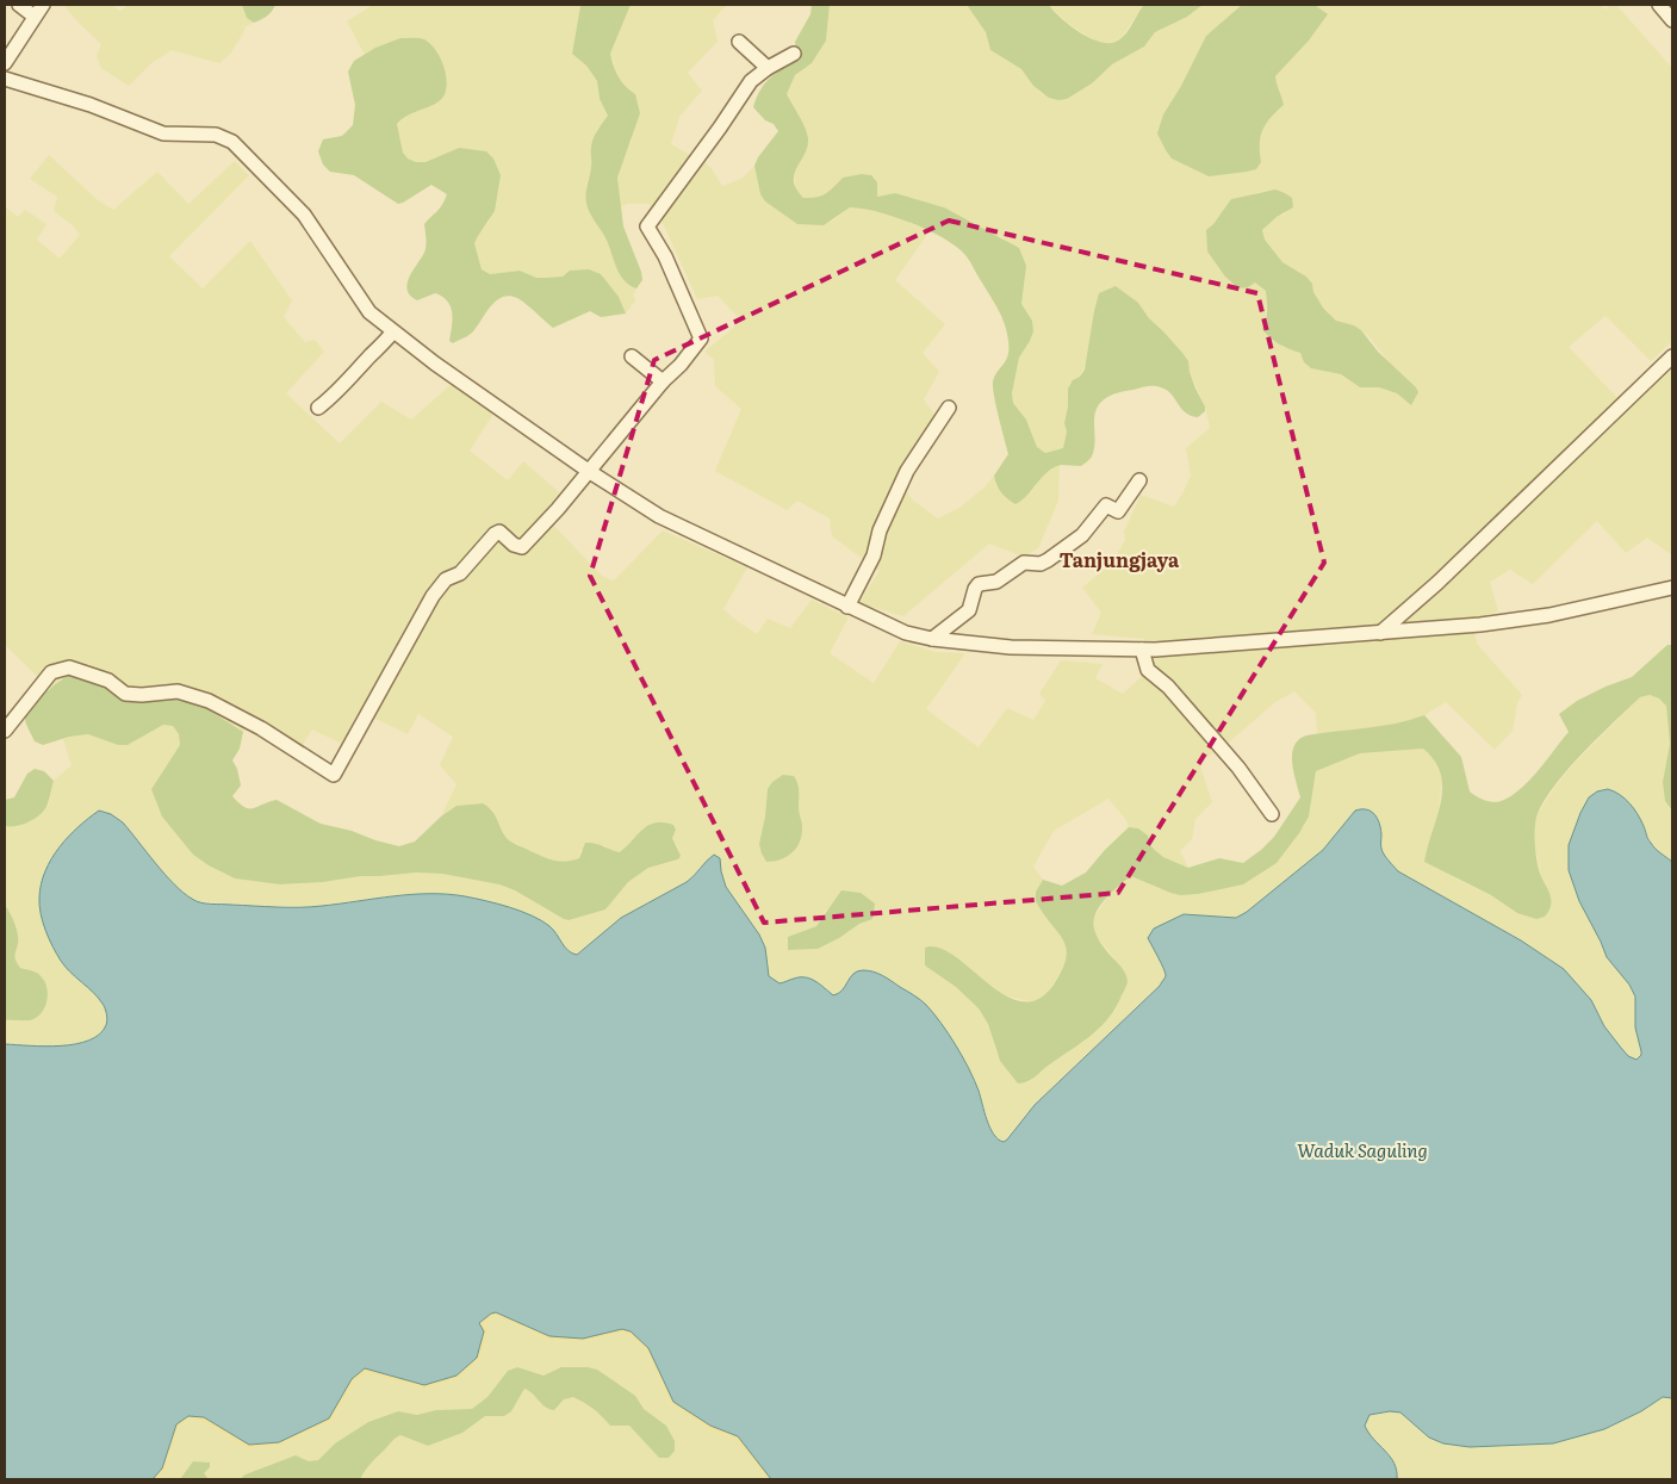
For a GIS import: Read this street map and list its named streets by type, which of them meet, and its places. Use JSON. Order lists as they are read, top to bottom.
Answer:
{
  "districts": ["Tanjungjaya"],
  "water": ["Waduk Saguling"]
}
